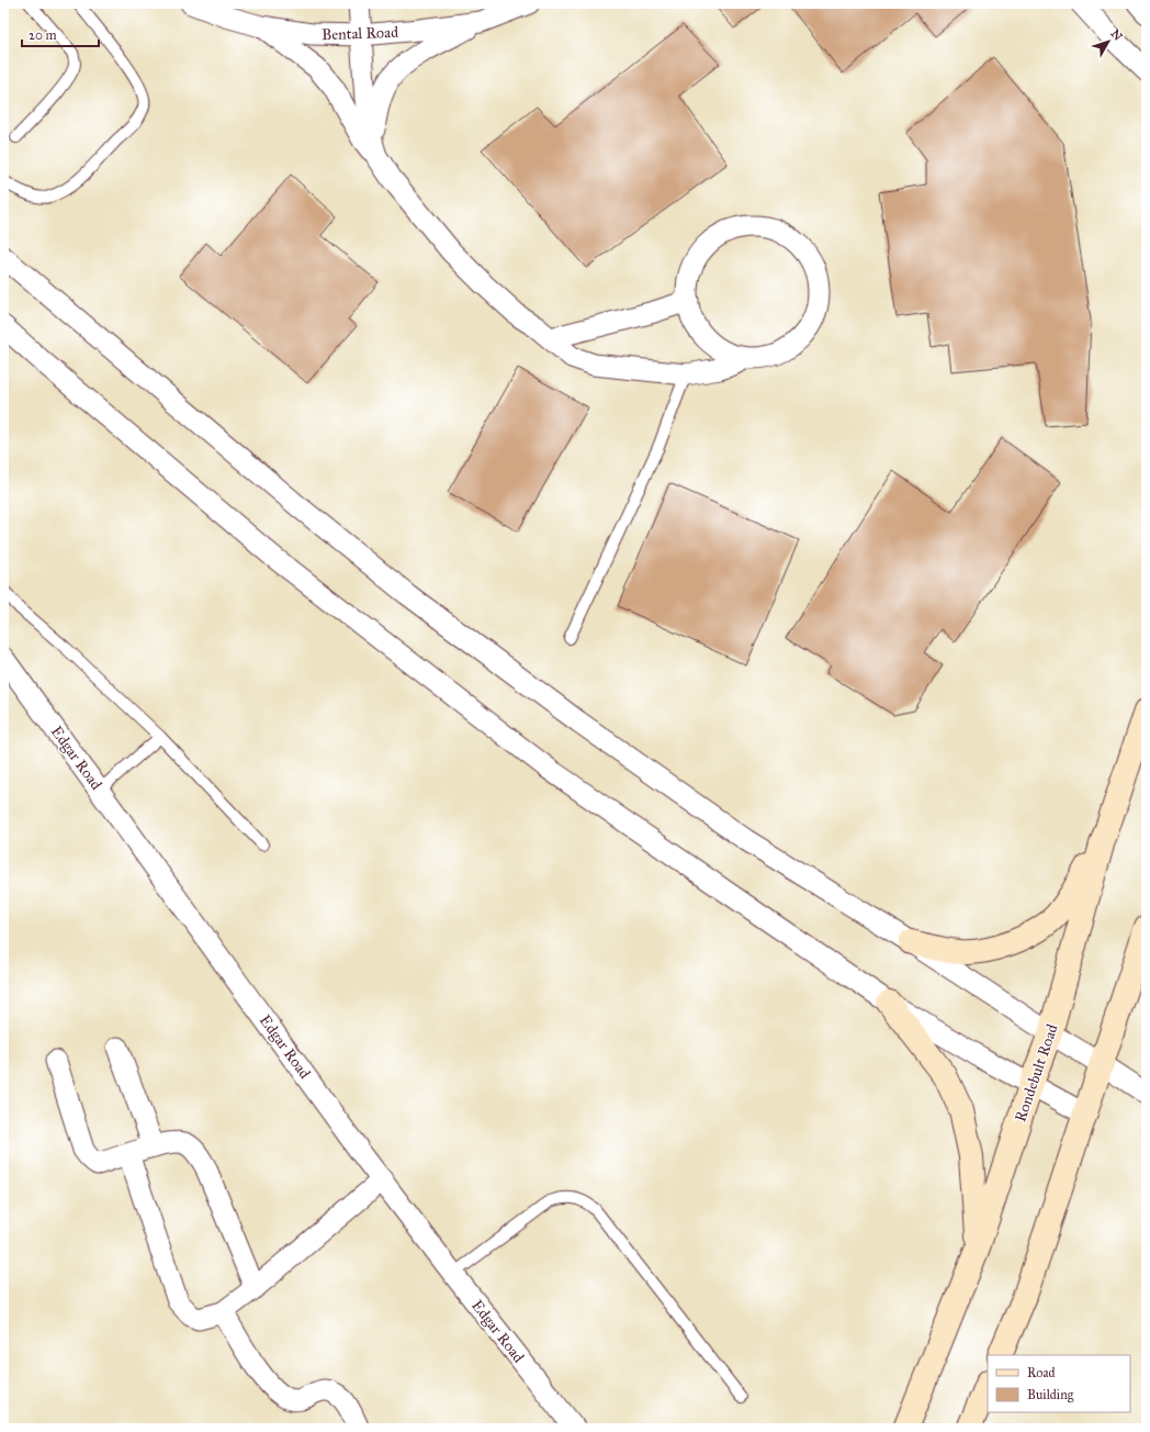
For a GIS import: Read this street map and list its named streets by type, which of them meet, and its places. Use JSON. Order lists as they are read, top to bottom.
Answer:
{
  "streets": {
    "main road": ["Rondebult Road"],
    "street": ["Bental Road", "Edgar Road"]
  },
  "legend": ["Road", "Building"],
  "scale_bar": "20 m",
  "north": "top right"
}
